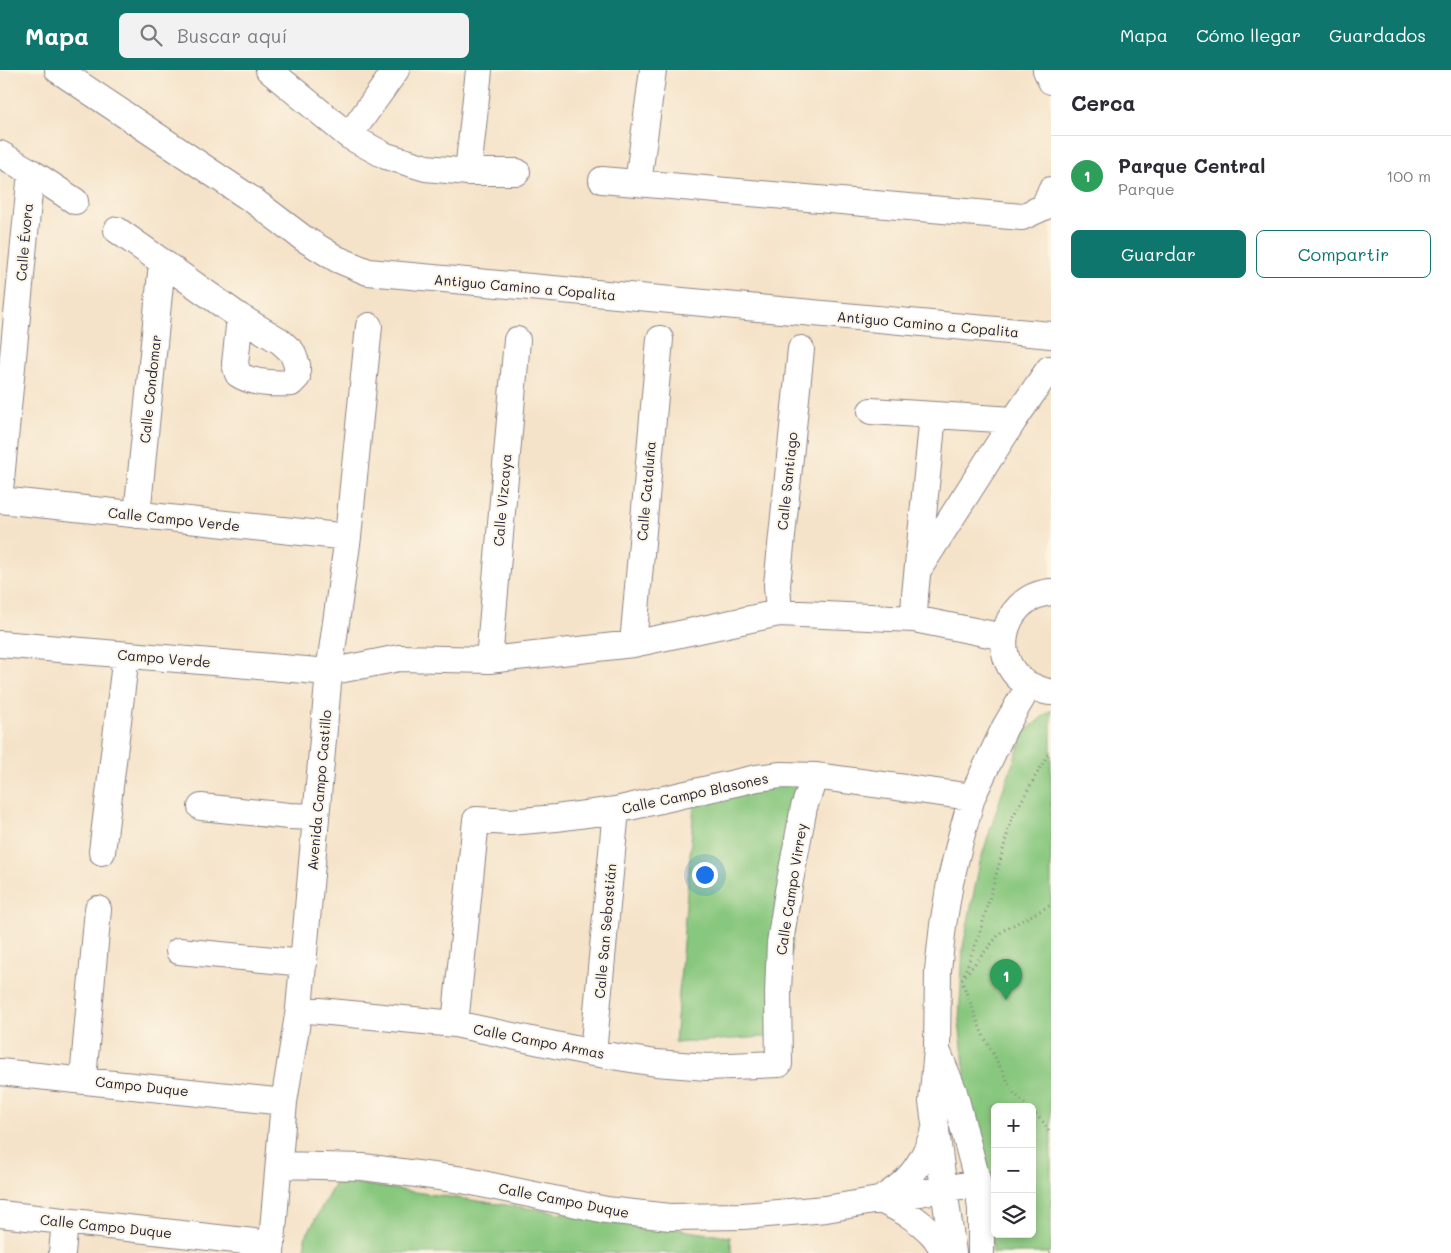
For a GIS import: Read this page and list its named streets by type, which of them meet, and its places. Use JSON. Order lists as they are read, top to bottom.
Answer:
{
  "streets": {
    "street": [
      "Calle Évora",
      "Antiguo Camino a Copalita",
      "Calle Condomar",
      "Calle Santiago",
      "Calle Cataluña",
      "Calle Vizcaya",
      "Calle Campo Verde",
      "Campo Verde",
      "Avenida Campo Castillo",
      "Calle Campo Blasones",
      "Calle Campo Virrey",
      "Calle San Sebastián",
      "Calle Campo Armas",
      "Campo Duque",
      "Calle Campo Duque"
    ]
  },
  "crossings": [
    ["Calle Condomar", "Calle Campo Verde"],
    ["Calle Santiago", "Campo Verde"],
    ["Calle Cataluña", "Campo Verde"],
    ["Calle Vizcaya", "Campo Verde"],
    ["Calle Campo Verde", "Avenida Campo Castillo"],
    ["Campo Verde", "Avenida Campo Castillo"],
    ["Avenida Campo Castillo", "Calle Campo Armas"],
    ["Avenida Campo Castillo", "Campo Duque"],
    ["Avenida Campo Castillo", "Calle Campo Duque"],
    ["Calle Campo Blasones", "Calle Campo Virrey"],
    ["Calle Campo Blasones", "Calle San Sebastián"],
    ["Calle Campo Blasones", "Calle Campo Armas"],
    ["Calle Campo Virrey", "Calle Campo Armas"],
    ["Calle San Sebastián", "Calle Campo Armas"]
  ],
  "page": {
    "header": "Mapa",
    "search": "Buscar aquí",
    "nav": ["Mapa", "Cómo llegar", "Guardados"],
    "heading": "Cerca",
    "list": [
      {
        "mark": "1",
        "name": "Parque Central",
        "note": "Parque",
        "value": "100 m"
      }
    ],
    "buttons": ["Guardar", "Compartir"],
    "pins": "1",
    "map_buttons": ["+", "−"]
  }
}
